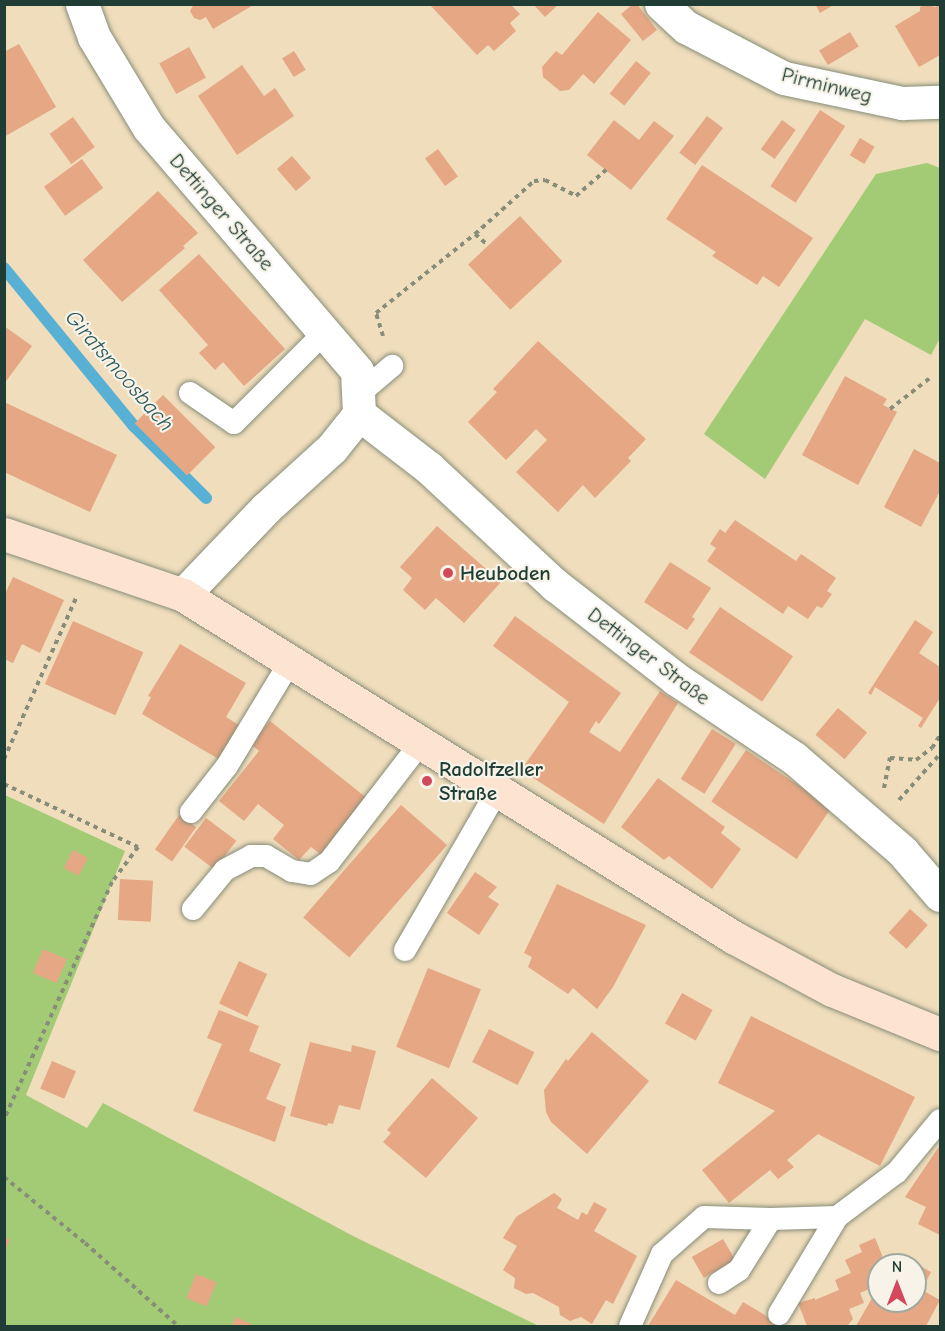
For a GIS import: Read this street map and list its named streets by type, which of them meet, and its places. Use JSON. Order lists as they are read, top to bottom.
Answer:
{
  "streets": {
    "street": ["Pirminweg", "Dettinger Straße"]
  },
  "water": ["Giratsmoosbach"],
  "places": ["Heuboden", "Radolfzeller Straße"],
  "north": "top"
}
